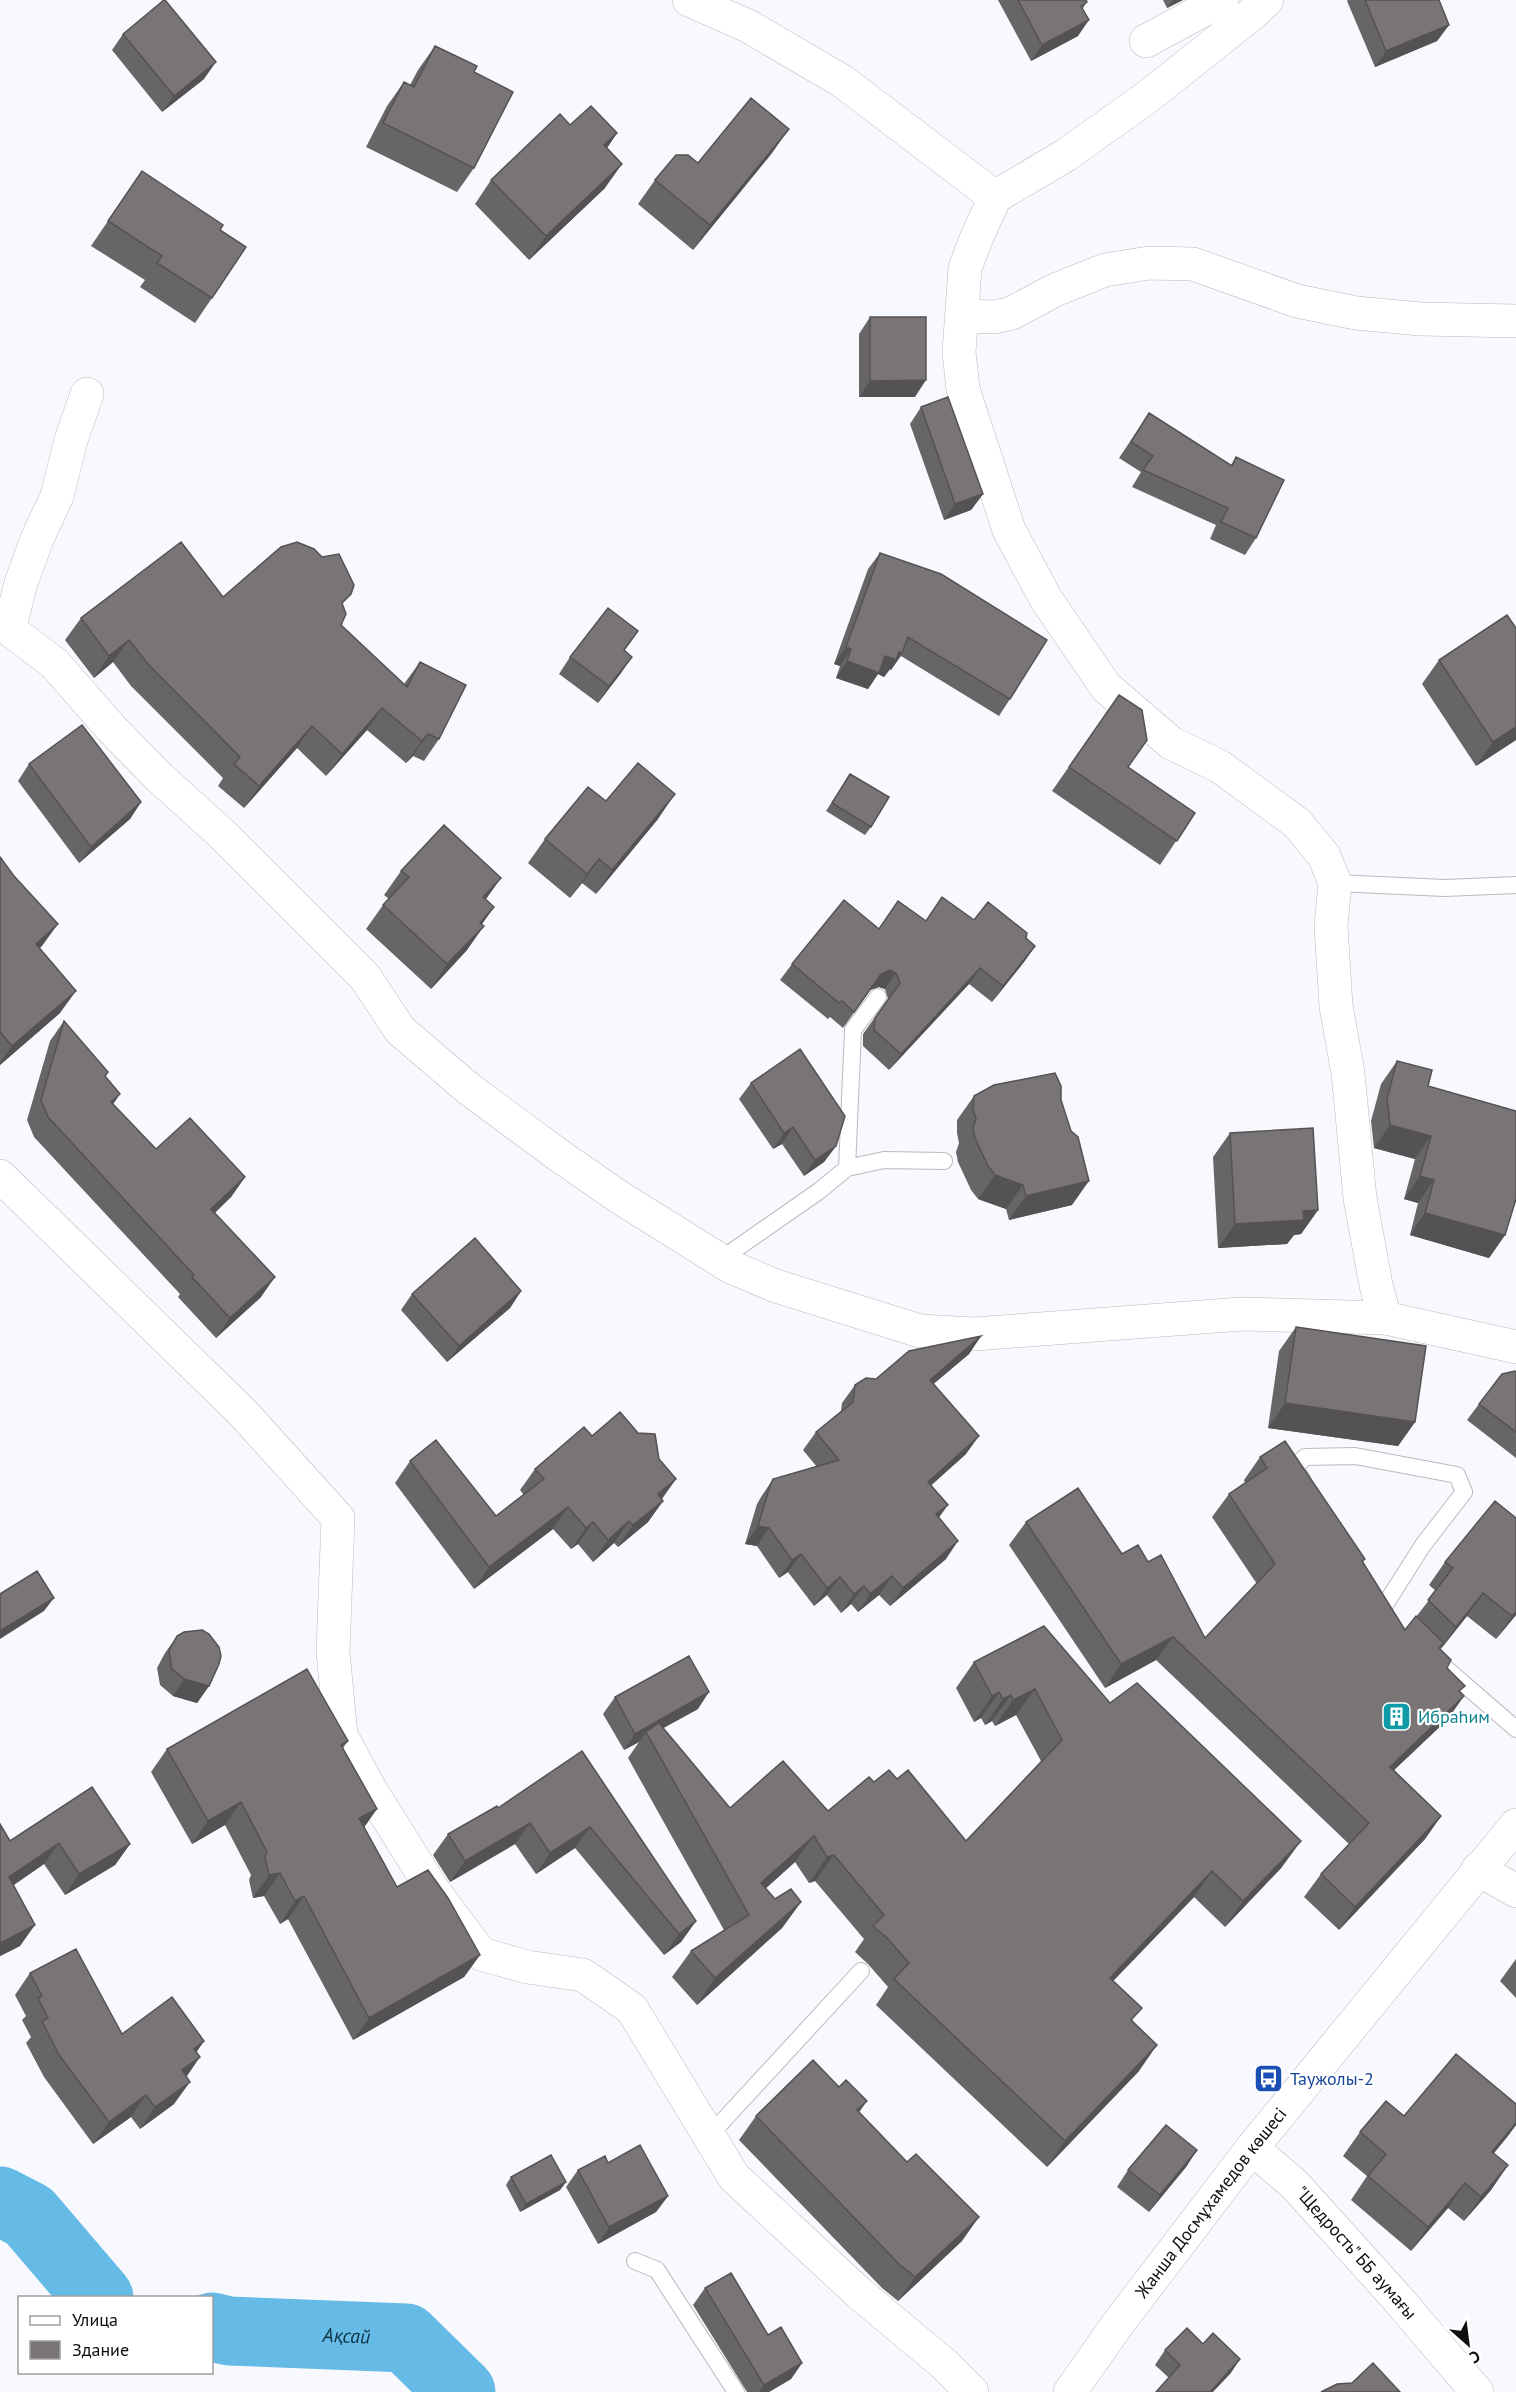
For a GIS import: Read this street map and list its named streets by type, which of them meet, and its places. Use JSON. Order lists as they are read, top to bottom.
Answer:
{
  "streets": {
    "street": ["Жанша Досмұхамедов көшесі", "\"Щедрость\" ББ аумағы"]
  },
  "crossings": [
    ["Жанша Досмұхамедов көшесі", "\"Щедрость\" ББ аумағы"]
  ],
  "water": ["Ақсай"],
  "places": {
    "building": ["Ибраһим"],
    "bus stop": ["Таужолы-2"]
  },
  "legend": ["Улица", "Здание"],
  "north": "bottom right"
}
